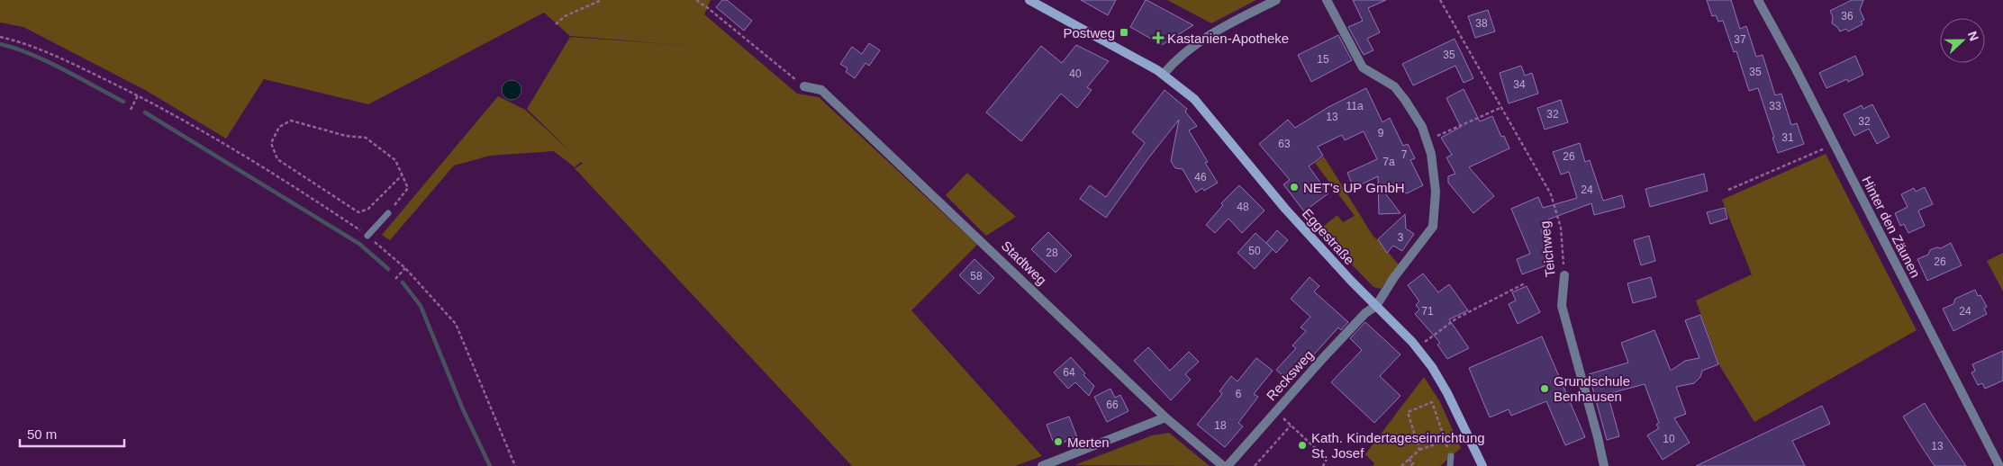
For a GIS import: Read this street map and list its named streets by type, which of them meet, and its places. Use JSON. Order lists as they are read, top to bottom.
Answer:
{
  "streets": {
    "main road": ["Eggestraße"],
    "street": [
      "Hinter den Zäunen",
      "Teichweg",
      "Stadtweg",
      "Recksweg"
    ]
  },
  "crossings": [
    ["Eggestraße", "Recksweg"]
  ],
  "places": {
    "transit": ["Postweg"],
    "health": ["Kastanien-Apotheke"],
    "other": [
      "NET's UP GmbH",
      "Grundschule Benhausen",
      "Merten",
      "Kath. Kindertageseinrichtung St. Josef"
    ]
  },
  "house_numbers": [
    "36",
    "38",
    "37",
    "35",
    "15",
    "35",
    "40",
    "34",
    "11a",
    "33",
    "32",
    "13",
    "32",
    "9",
    "31",
    "63",
    "7",
    "26",
    "7a",
    "46",
    "24",
    "48",
    "3",
    "50",
    "28",
    "26",
    "58",
    "71",
    "24",
    "64",
    "6",
    "66",
    "18",
    "10",
    "13"
  ],
  "scale_bar": "50 m",
  "north": "right"
}
